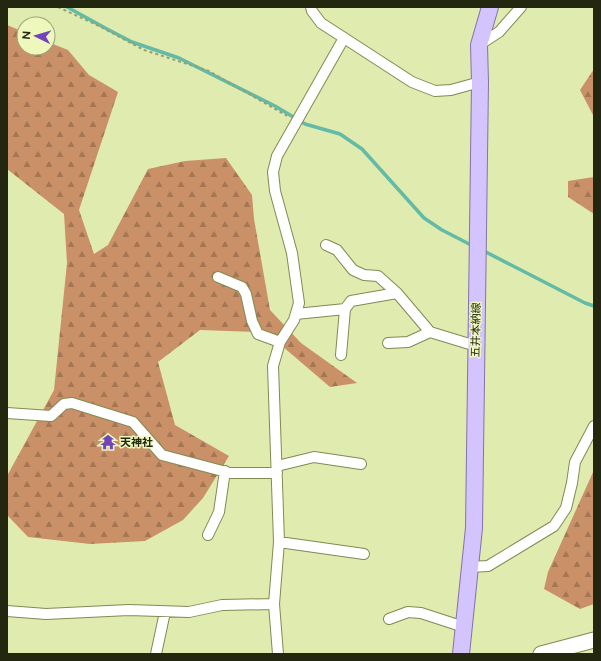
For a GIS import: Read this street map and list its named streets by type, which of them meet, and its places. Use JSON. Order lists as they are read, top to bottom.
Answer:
{
  "streets": {
    "main road": ["五井本納線"]
  },
  "places": {
    "temple": ["天神社"]
  },
  "north": "left"
}
